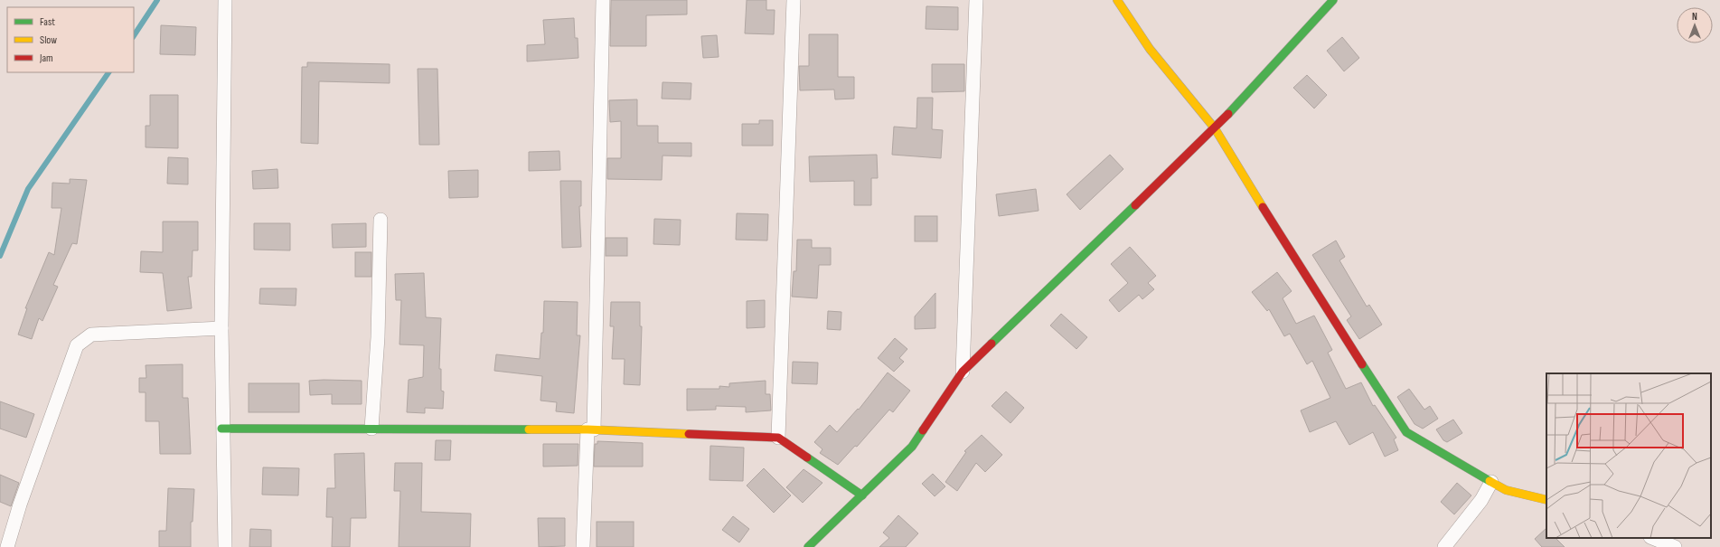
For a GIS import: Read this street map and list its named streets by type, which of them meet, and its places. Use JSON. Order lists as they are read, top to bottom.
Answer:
{
  "legend": ["Fast", "Slow", "Jam"],
  "north": "top"
}
